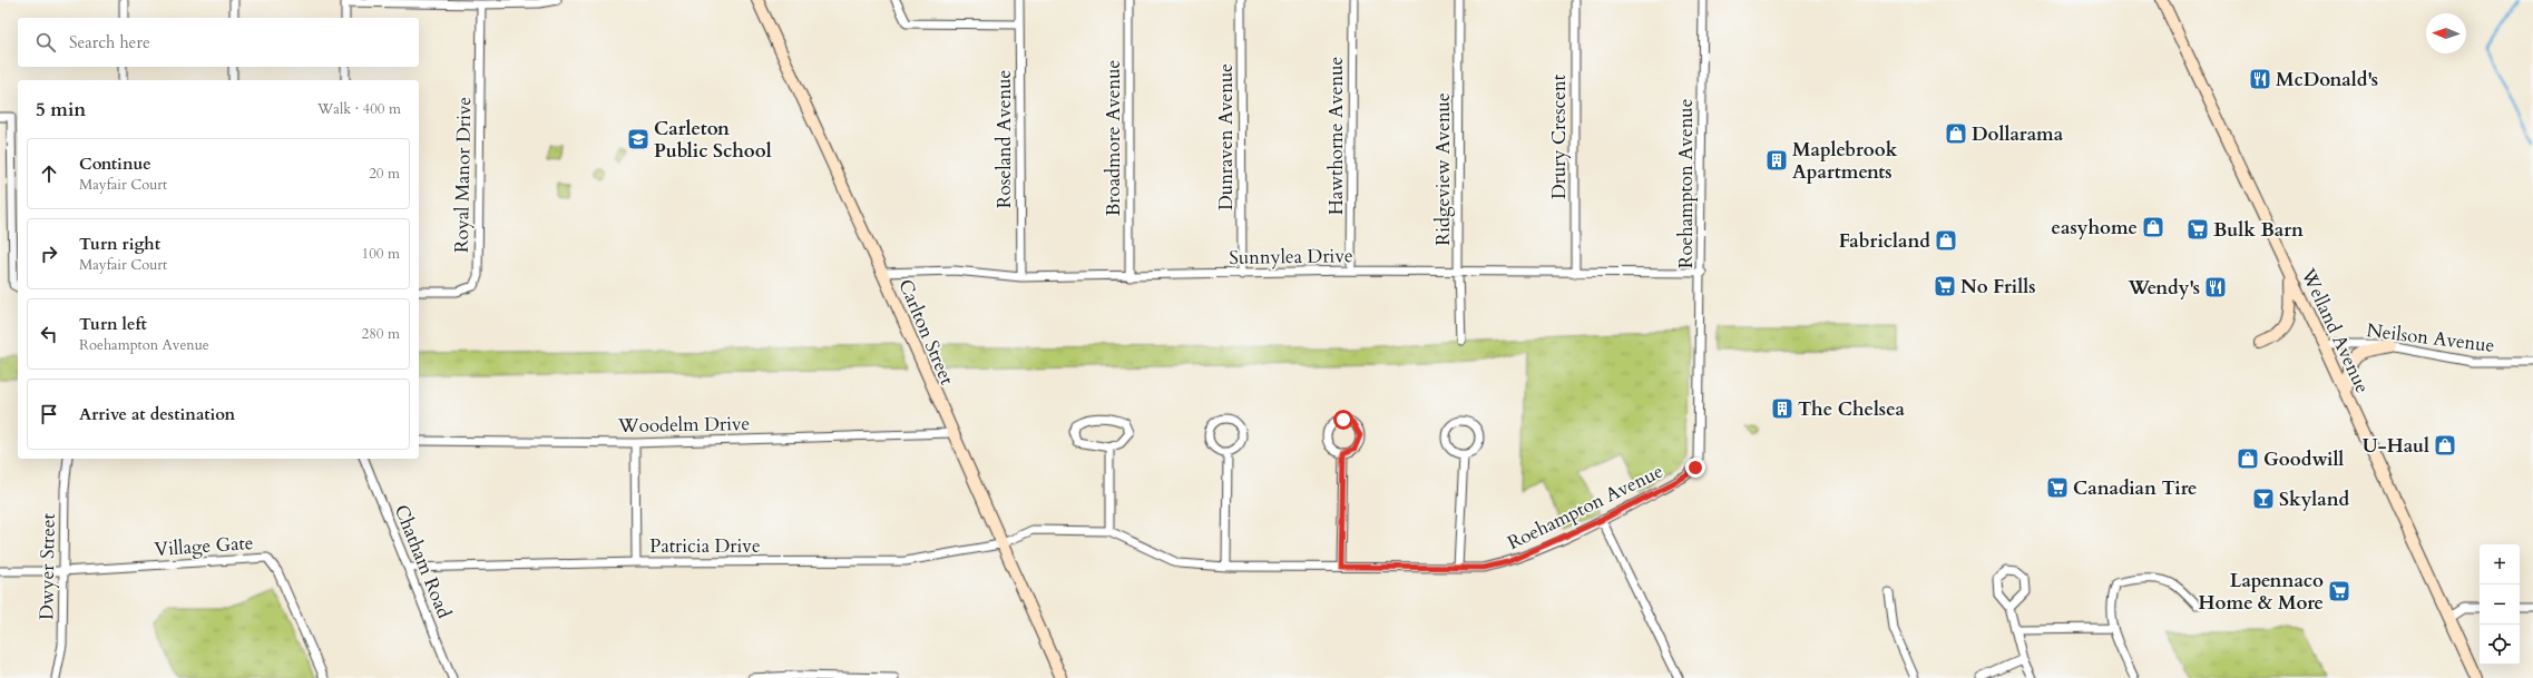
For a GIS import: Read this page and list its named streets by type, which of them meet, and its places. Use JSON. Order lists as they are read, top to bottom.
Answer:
{
  "streets": {
    "main road": ["Welland Avenue", "Carlton Street"],
    "street": [
      "Hawthorne Avenue",
      "Dunraven Avenue",
      "Drury Crescent",
      "Broadmore Avenue",
      "Roseland Avenue",
      "Ridgeview Avenue",
      "Royal Manor Drive",
      "Roehampton Avenue",
      "Sunnylea Drive",
      "Neilson Avenue",
      "Woodelm Drive",
      "Village Gate",
      "Patricia Drive",
      "Chatham Road",
      "Dwyer Street"
    ]
  },
  "crossings": [
    ["Hawthorne Avenue", "Sunnylea Drive"],
    ["Dunraven Avenue", "Sunnylea Drive"],
    ["Drury Crescent", "Sunnylea Drive"],
    ["Broadmore Avenue", "Sunnylea Drive"],
    ["Roseland Avenue", "Sunnylea Drive"],
    ["Ridgeview Avenue", "Sunnylea Drive"],
    ["Roehampton Avenue", "Sunnylea Drive"],
    ["Roehampton Avenue", "Carlton Street"],
    ["Roehampton Avenue", "Patricia Drive"],
    ["Sunnylea Drive", "Carlton Street"],
    ["Welland Avenue", "Neilson Avenue"],
    ["Carlton Street", "Woodelm Drive"],
    ["Carlton Street", "Patricia Drive"],
    ["Village Gate", "Dwyer Street"],
    ["Patricia Drive", "Chatham Road"]
  ],
  "places": {
    "restaurant": ["McDonald's", "Wendy's"],
    "shop": [
      "Dollarama",
      "easyhome",
      "Fabricland",
      "U-Haul",
      "Goodwill"
    ],
    "school or university": ["Carleton Public School"],
    "building": ["Maplebrook Apartments", "The Chelsea"],
    "supermarket": [
      "Bulk Barn",
      "No Frills",
      "Canadian Tire",
      "Lapennaco Home & More"
    ],
    "bar": ["Skyland"]
  },
  "north": "left",
  "page": {
    "search": "Search here",
    "heading": ["5 min", "Walk · 400 m"],
    "list": [
      ["Continue", "Mayfair Court", "20 m"],
      ["Turn right", "Mayfair Court", "100 m"],
      ["Turn left", "Roehampton Avenue", "280 m"],
      "Arrive at destination"
    ],
    "map_buttons": ["+", "−"]
  }
}
